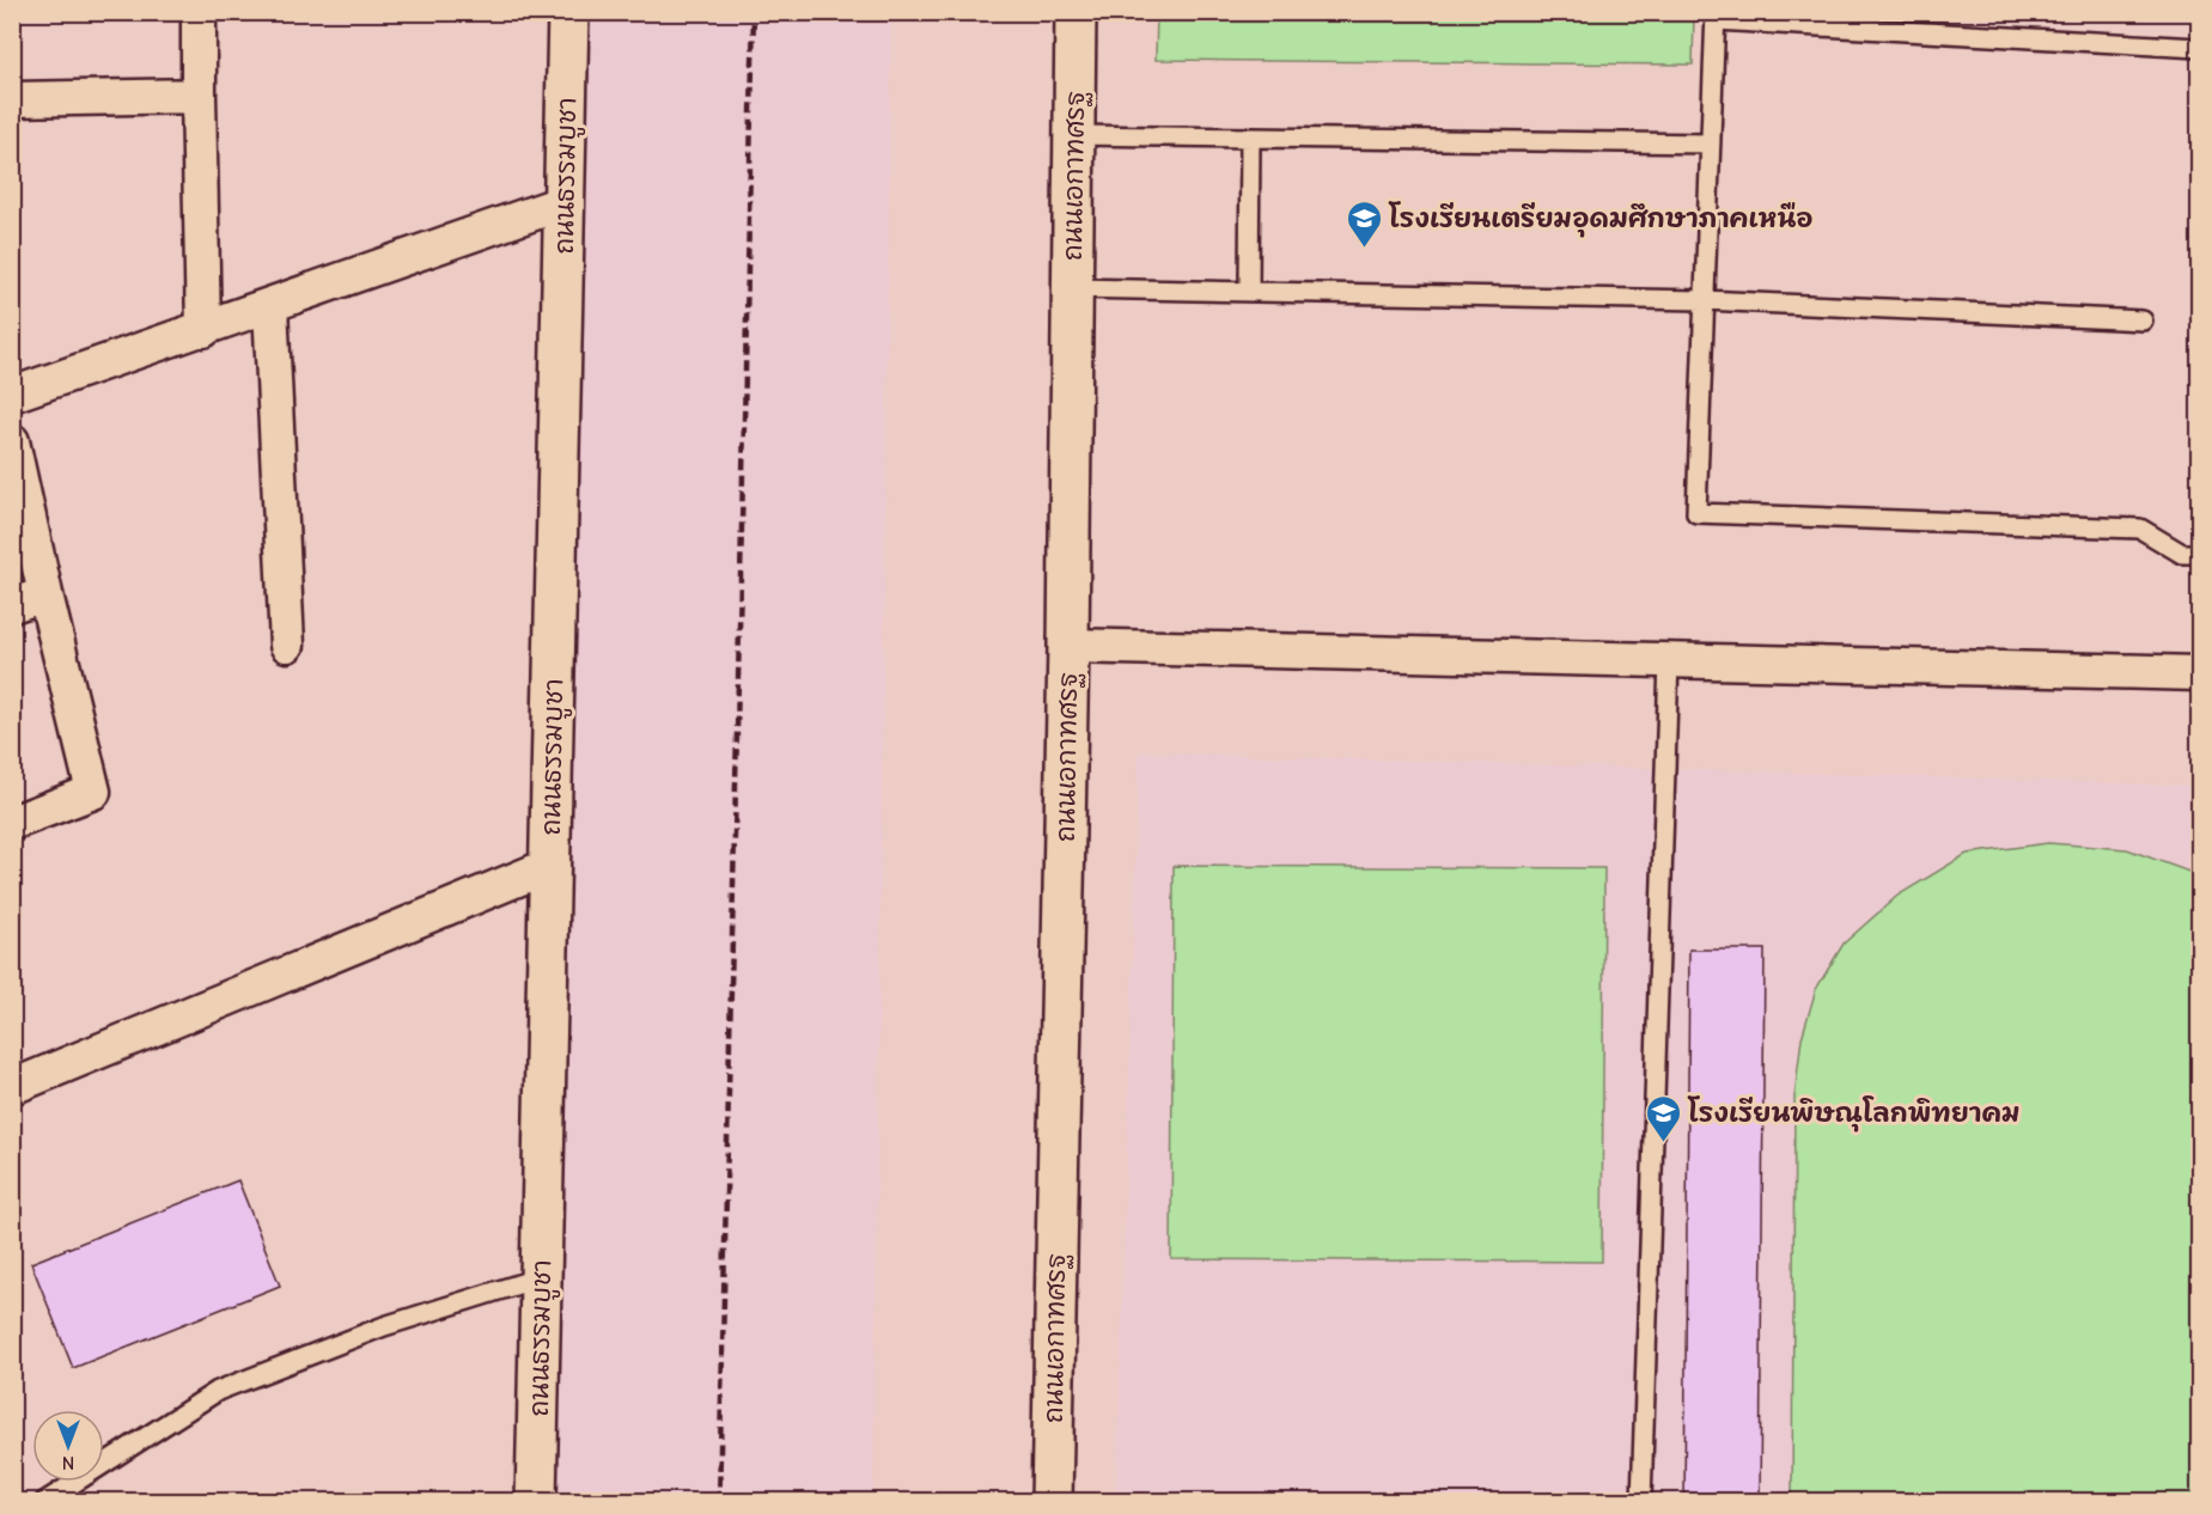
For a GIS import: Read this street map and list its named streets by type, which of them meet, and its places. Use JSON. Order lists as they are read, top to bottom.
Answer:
{
  "streets": {
    "main road": ["ถนนธรรมบูชา", "ถนนเอกาทศรฐ"]
  },
  "places": {
    "school or university": ["โรงเรียนเตรียมอุดมศึกษาภาคเหนือ", "โรงเรียนพิษณุโลกพิทยาคม"]
  },
  "north": "bottom"
}
